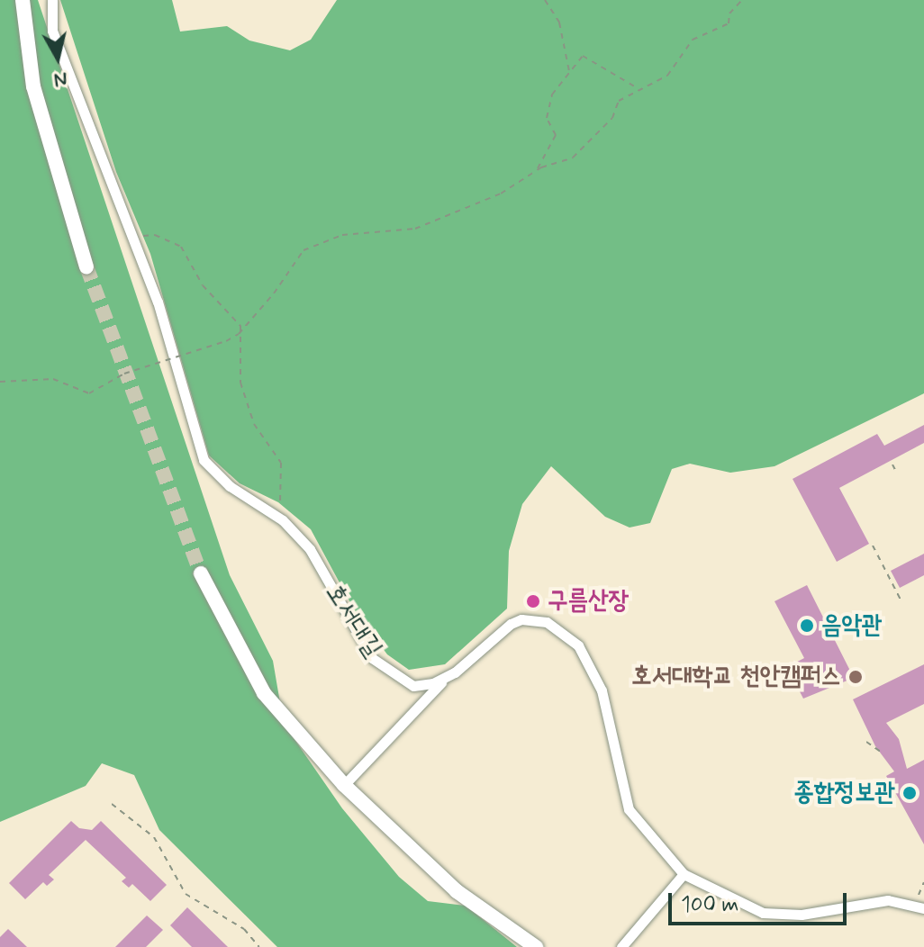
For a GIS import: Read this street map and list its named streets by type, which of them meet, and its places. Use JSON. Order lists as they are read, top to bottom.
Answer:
{
  "streets": {
    "street": ["호서대길"]
  },
  "places": [
    "구름산장",
    "음악관",
    "호서대학교 천안캠퍼스",
    "종합정보관"
  ],
  "scale_bar": "100 m",
  "north": "bottom"
}
